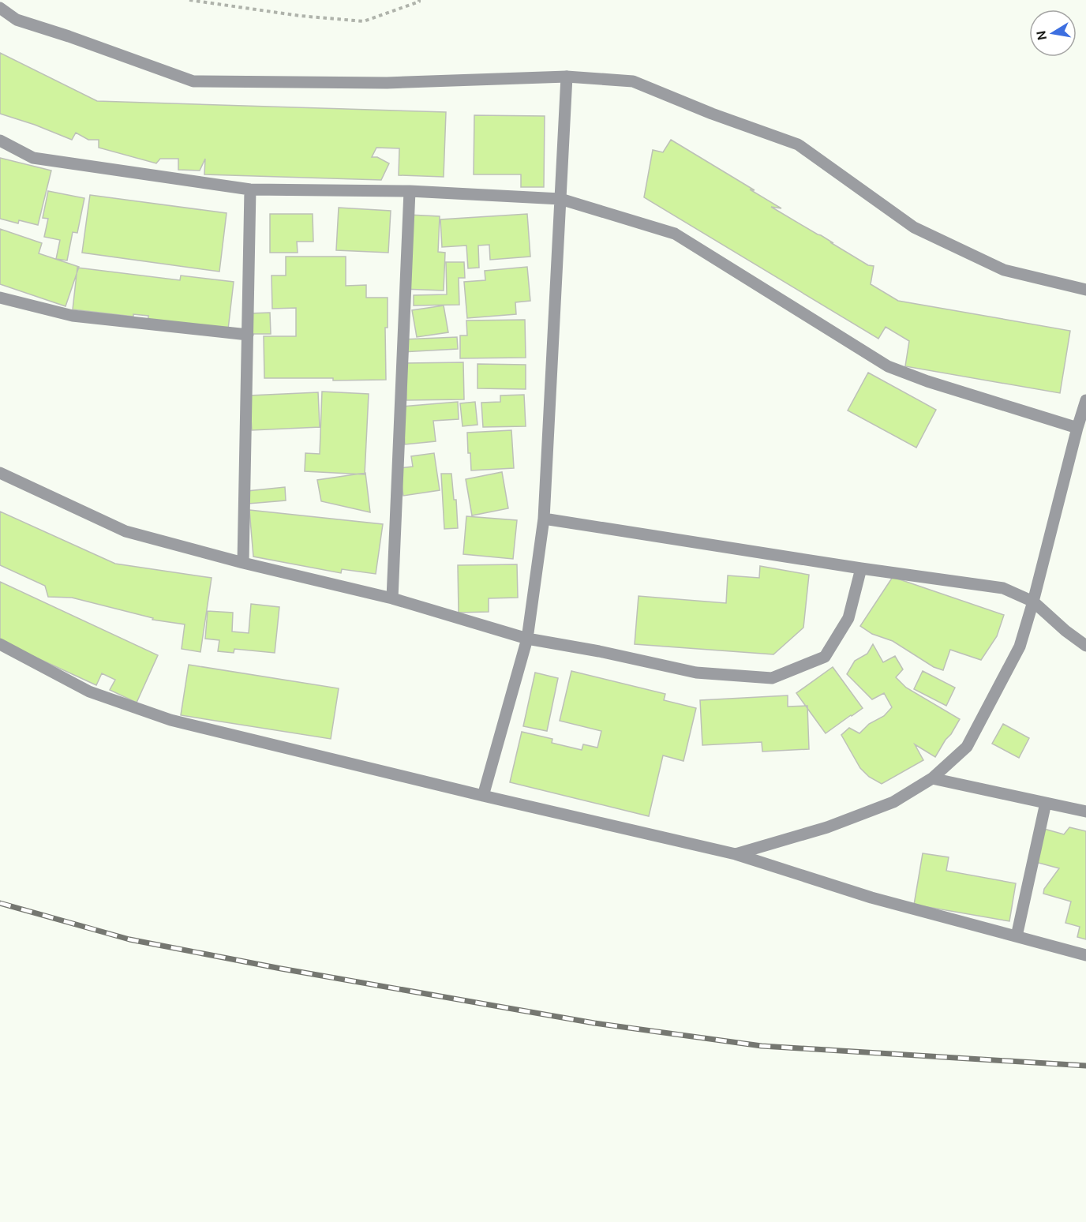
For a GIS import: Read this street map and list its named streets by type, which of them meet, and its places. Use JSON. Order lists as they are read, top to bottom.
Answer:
{
  "north": "left"
}
